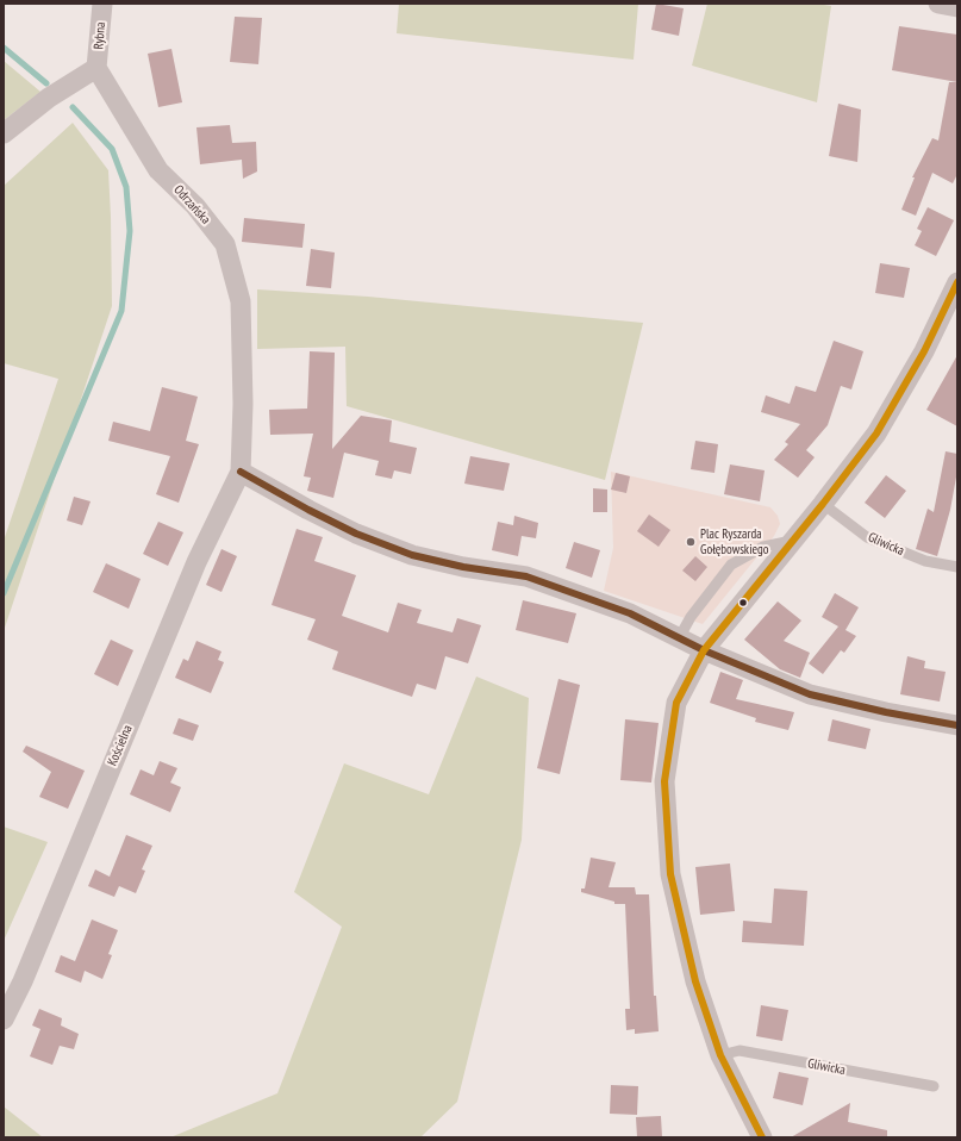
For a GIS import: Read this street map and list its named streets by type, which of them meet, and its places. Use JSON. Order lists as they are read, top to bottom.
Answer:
{
  "streets": {
    "street": ["Rybna", "Odrzańska", "Kościelna"],
    "lane": ["Gliwicka"]
  },
  "crossings": [
    ["Rybna", "Odrzańska"],
    ["Odrzańska", "Kościelna"]
  ],
  "places": ["Plac Ryszarda Gołębowskiego"]
}
